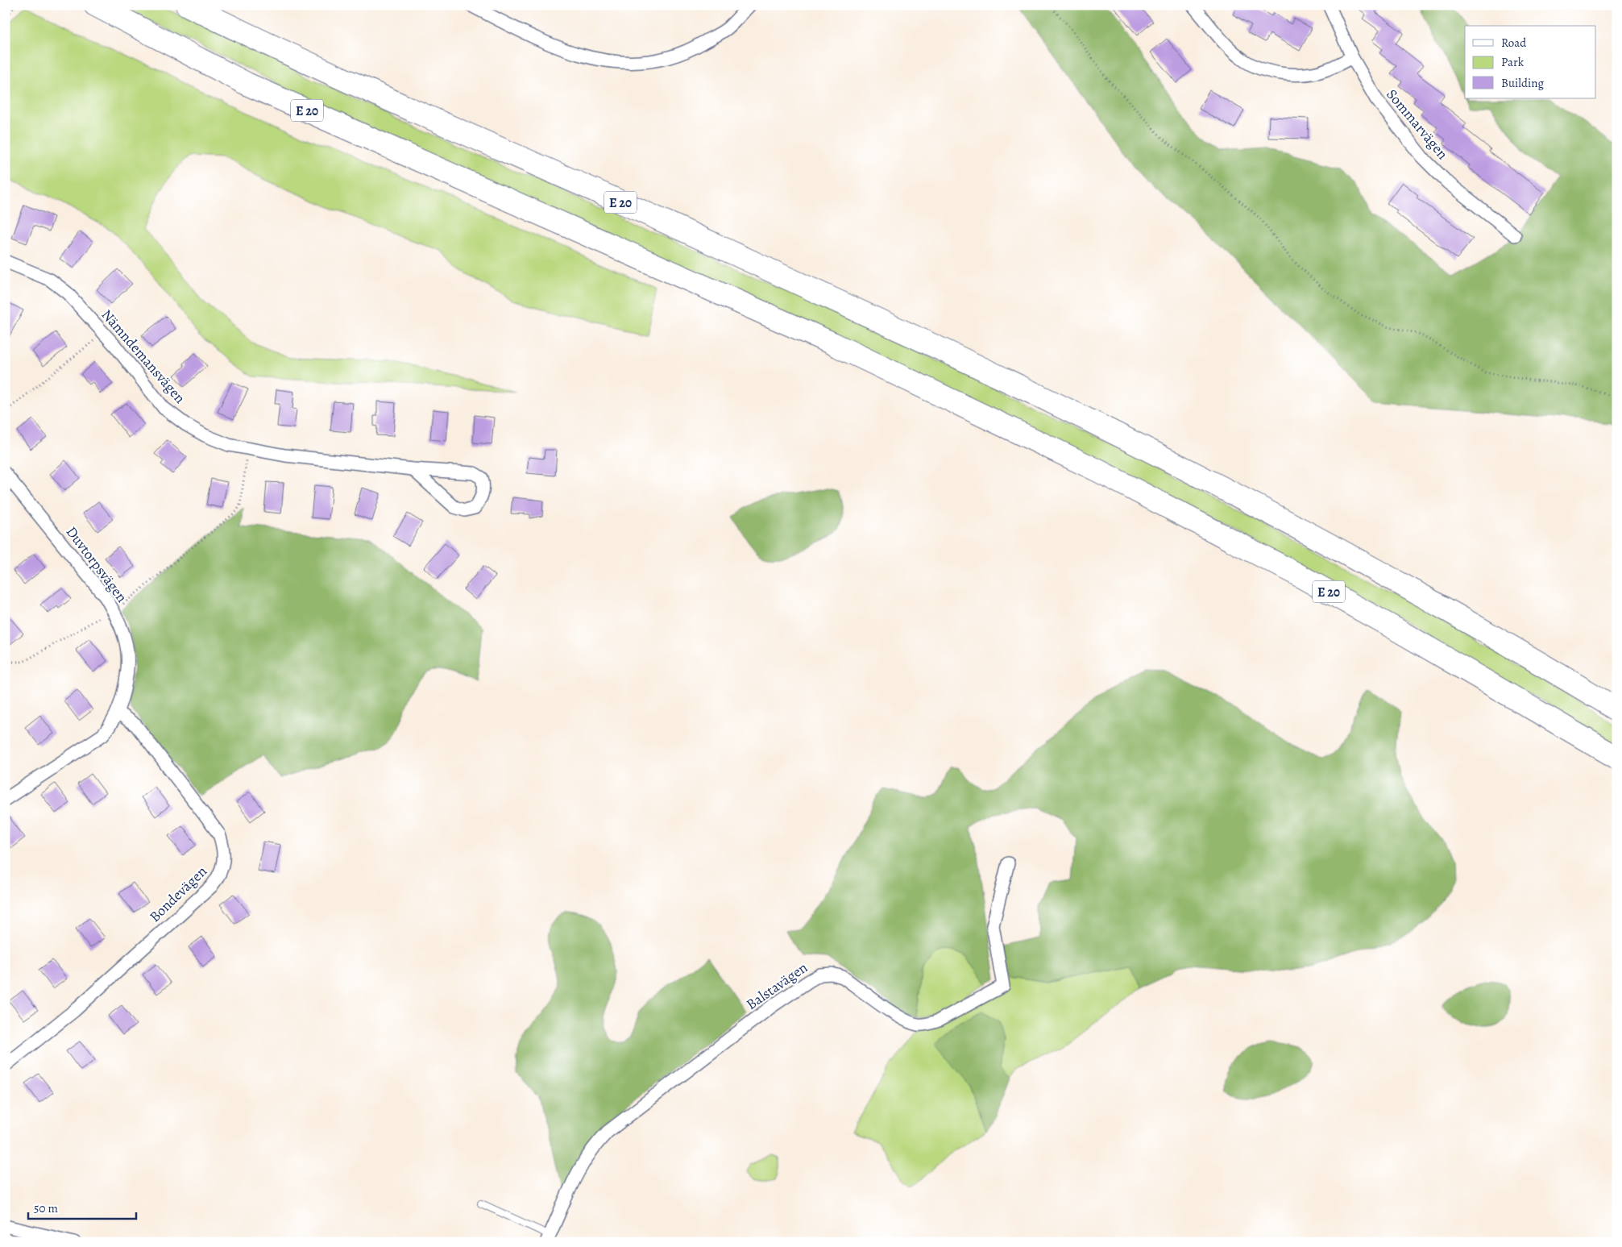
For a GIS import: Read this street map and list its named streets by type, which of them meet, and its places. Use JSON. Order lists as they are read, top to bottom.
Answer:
{
  "streets": {
    "highway": ["E 20"],
    "street": [
      "Sommarvägen",
      "Nämndemansvägen",
      "Duvtorpsvägen",
      "Bondevägen",
      "Balstavägen"
    ]
  },
  "crossings": [
    ["Duvtorpsvägen", "Bondevägen"]
  ],
  "legend": ["Road", "Park", "Building"],
  "scale_bar": "50 m"
}
